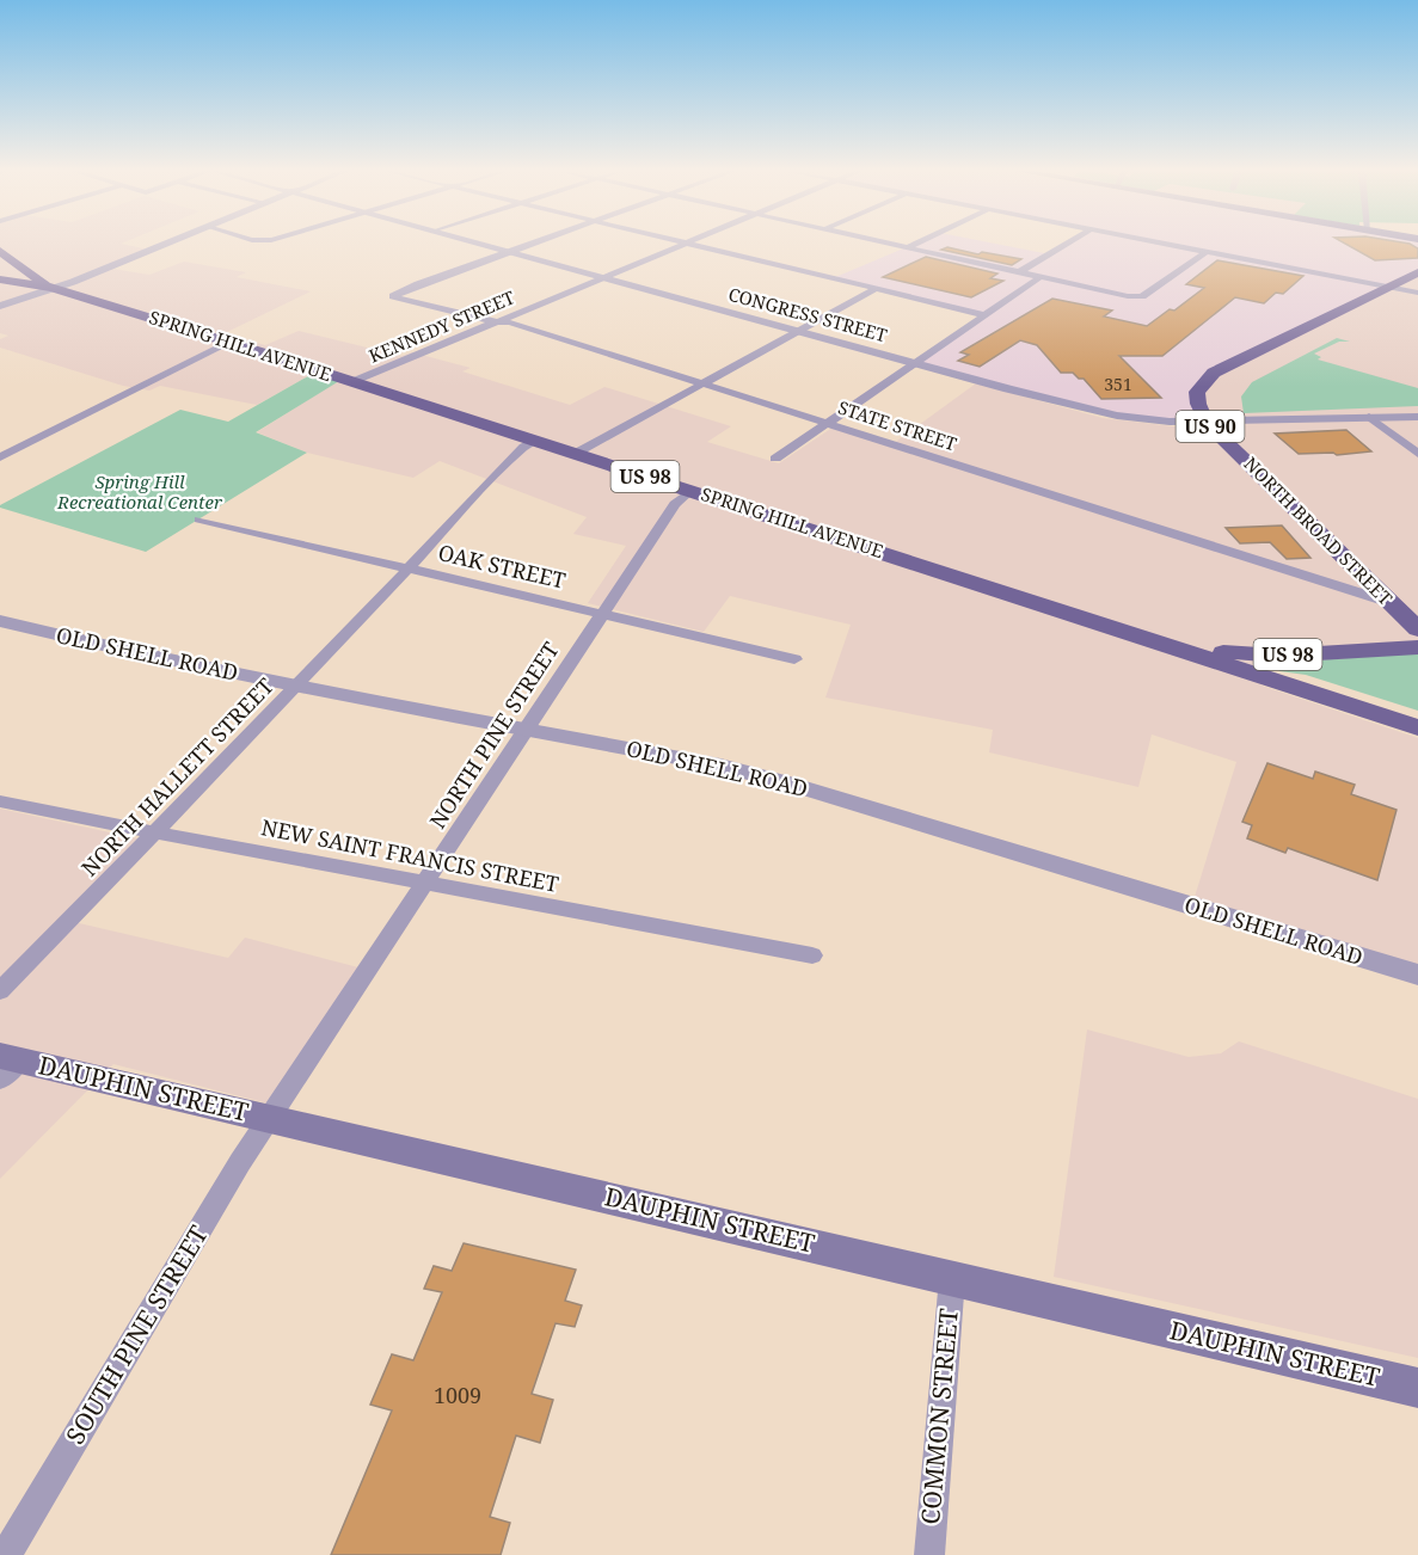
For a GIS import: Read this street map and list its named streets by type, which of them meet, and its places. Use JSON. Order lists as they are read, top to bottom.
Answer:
{
  "streets": {
    "main road": [
      "SPRING HILL AVENUE",
      "US 90",
      "US 98",
      "NORTH BROAD STREET",
      "DAUPHIN STREET"
    ],
    "street": [
      "CONGRESS STREET",
      "KENNEDY STREET",
      "STATE STREET",
      "OAK STREET",
      "OLD SHELL ROAD",
      "NORTH PINE STREET",
      "NORTH HALLETT STREET",
      "NEW SAINT FRANCIS STREET",
      "SOUTH PINE STREET",
      "COMMON STREET"
    ]
  },
  "crossings": [
    ["CONGRESS STREET", "KENNEDY STREET"],
    ["CONGRESS STREET", "STATE STREET"],
    ["CONGRESS STREET", "NORTH BROAD STREET"],
    ["KENNEDY STREET", "SPRING HILL AVENUE"],
    ["KENNEDY STREET", "STATE STREET"],
    ["SPRING HILL AVENUE", "US 98"],
    ["SPRING HILL AVENUE", "NORTH PINE STREET"],
    ["SPRING HILL AVENUE", "NORTH HALLETT STREET"],
    ["STATE STREET", "NORTH BROAD STREET"],
    ["OAK STREET", "NORTH PINE STREET"],
    ["OAK STREET", "NORTH HALLETT STREET"],
    ["OLD SHELL ROAD", "NORTH PINE STREET"],
    ["OLD SHELL ROAD", "NORTH HALLETT STREET"],
    ["NORTH PINE STREET", "NEW SAINT FRANCIS STREET"],
    ["NORTH PINE STREET", "DAUPHIN STREET"],
    ["NORTH PINE STREET", "SOUTH PINE STREET"],
    ["NORTH HALLETT STREET", "NEW SAINT FRANCIS STREET"],
    ["DAUPHIN STREET", "SOUTH PINE STREET"],
    ["DAUPHIN STREET", "COMMON STREET"]
  ],
  "parks": ["Spring Hill Recreational Center"],
  "house_numbers": ["351", "1009"]
}
